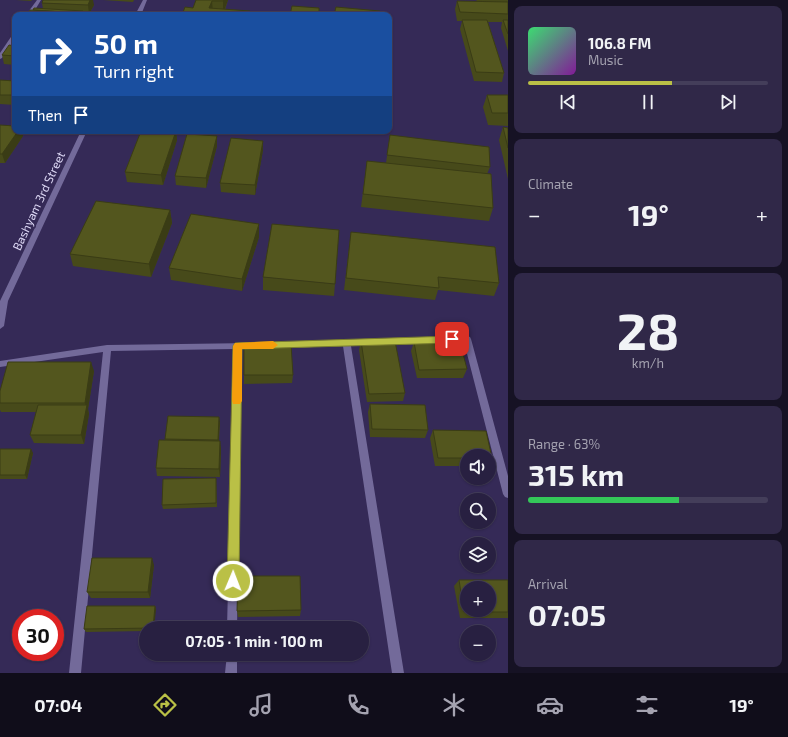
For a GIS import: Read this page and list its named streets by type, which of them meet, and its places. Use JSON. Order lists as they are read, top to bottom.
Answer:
{
  "streets": {
    "street": ["Bashyam 3rd Street"]
  },
  "page": {
    "turn": ["50 m", "Turn right"],
    "song": ["106.8 FM", "Music"],
    "then": "Then",
    "tile": [
      "Climate",
      ["28", "km/h"],
      ["Range · 63%", "315 km"],
      ["Arrival", "07:05"]
    ],
    "heat": ["−", "19°", "+"],
    "map_buttons": ["+", "−"],
    "limit": "30",
    "trip": "07:05 · 1 min · 100 m",
    "tabs": ["07:04", "19°"]
  }
}
